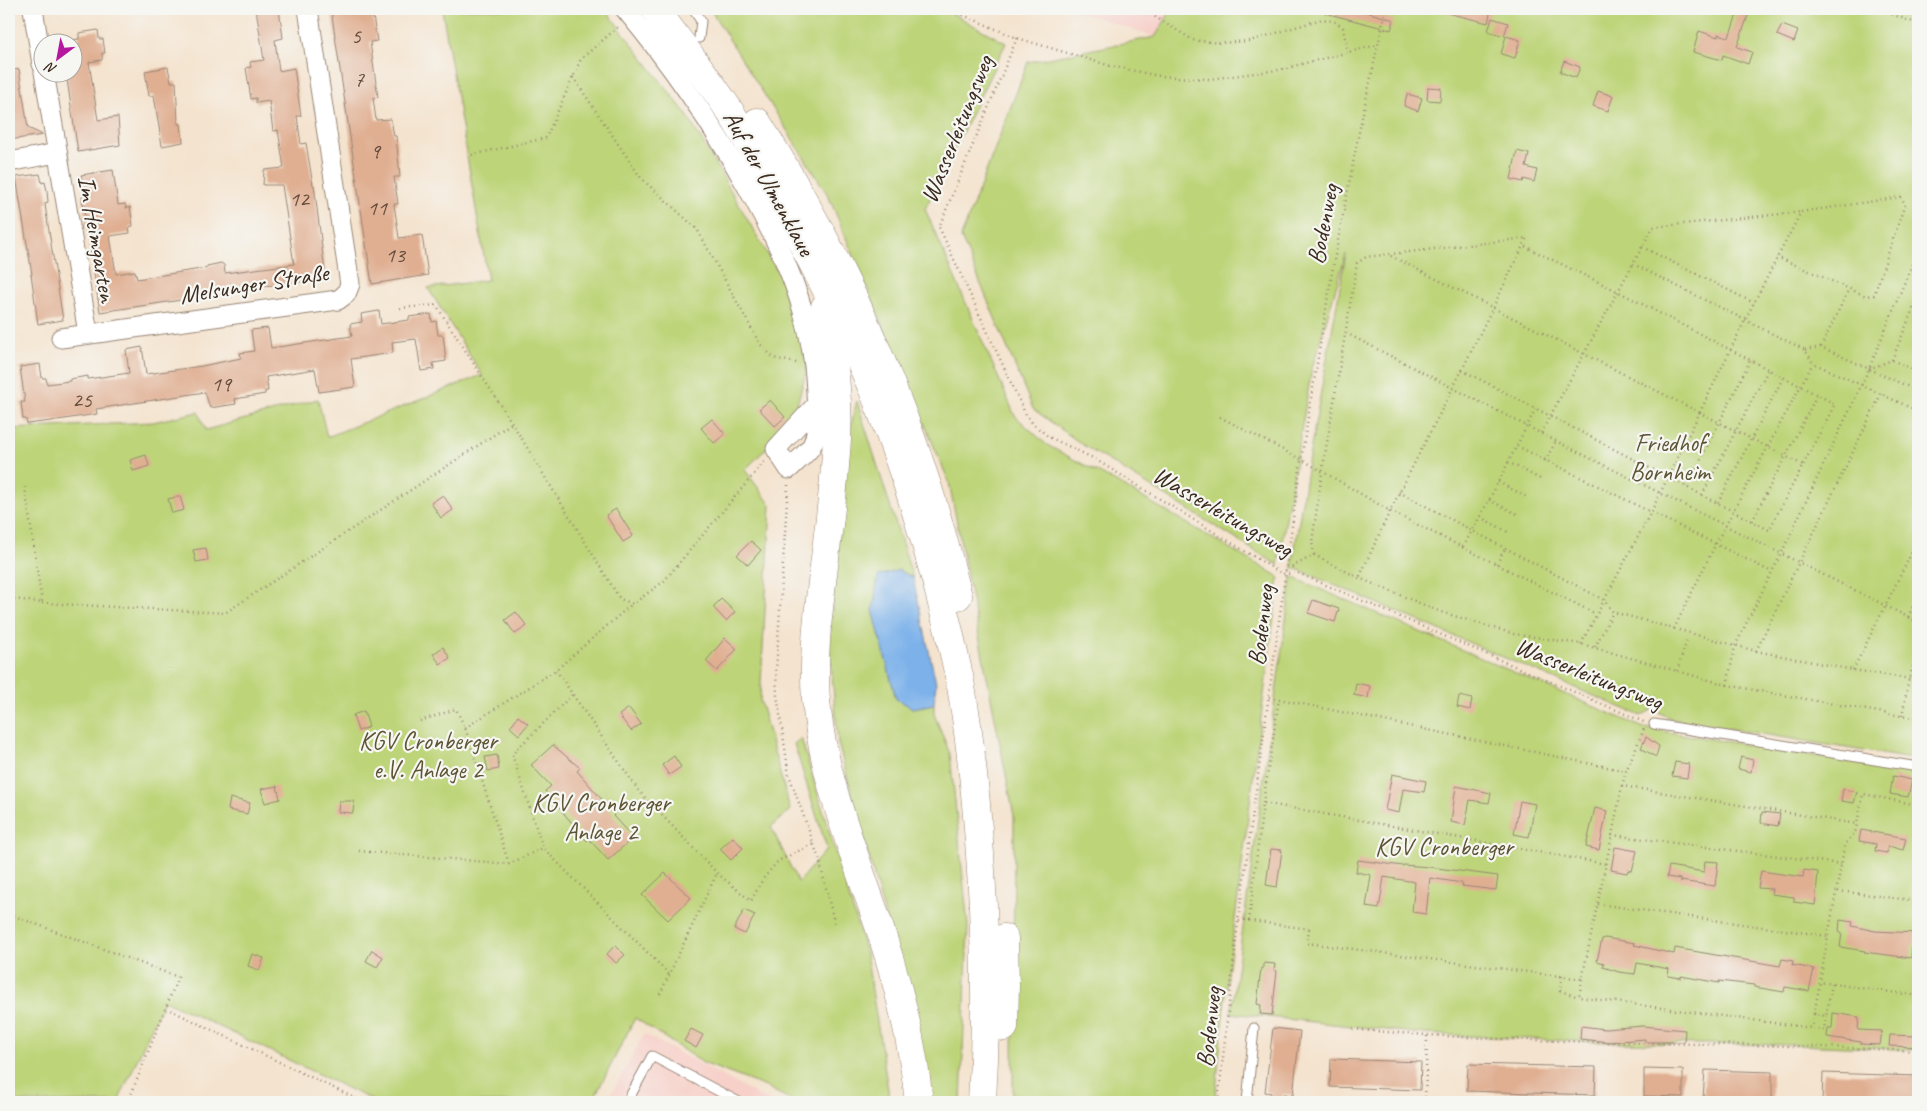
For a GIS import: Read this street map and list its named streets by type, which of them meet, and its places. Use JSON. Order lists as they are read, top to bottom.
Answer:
{
  "streets": {
    "street": ["Auf der Ulmenklaue", "Im Heimgarten", "Melsunger Straße"],
    "lane": ["Wasserleitungsweg"],
    "path": ["Bodenweg"]
  },
  "crossings": [
    ["Wasserleitungsweg", "Bodenweg"],
    ["Im Heimgarten", "Melsunger Straße"]
  ],
  "parks": [
    "Friedhof Bornheim",
    "KGV Cronberger e.V. Anlage 2",
    "KGV Cronberger Anlage 2",
    "KGV Cronberger"
  ],
  "house_numbers": [
    "5",
    "7",
    "9",
    "12",
    "11",
    "13",
    "19",
    "25"
  ],
  "north": "bottom left"
}
